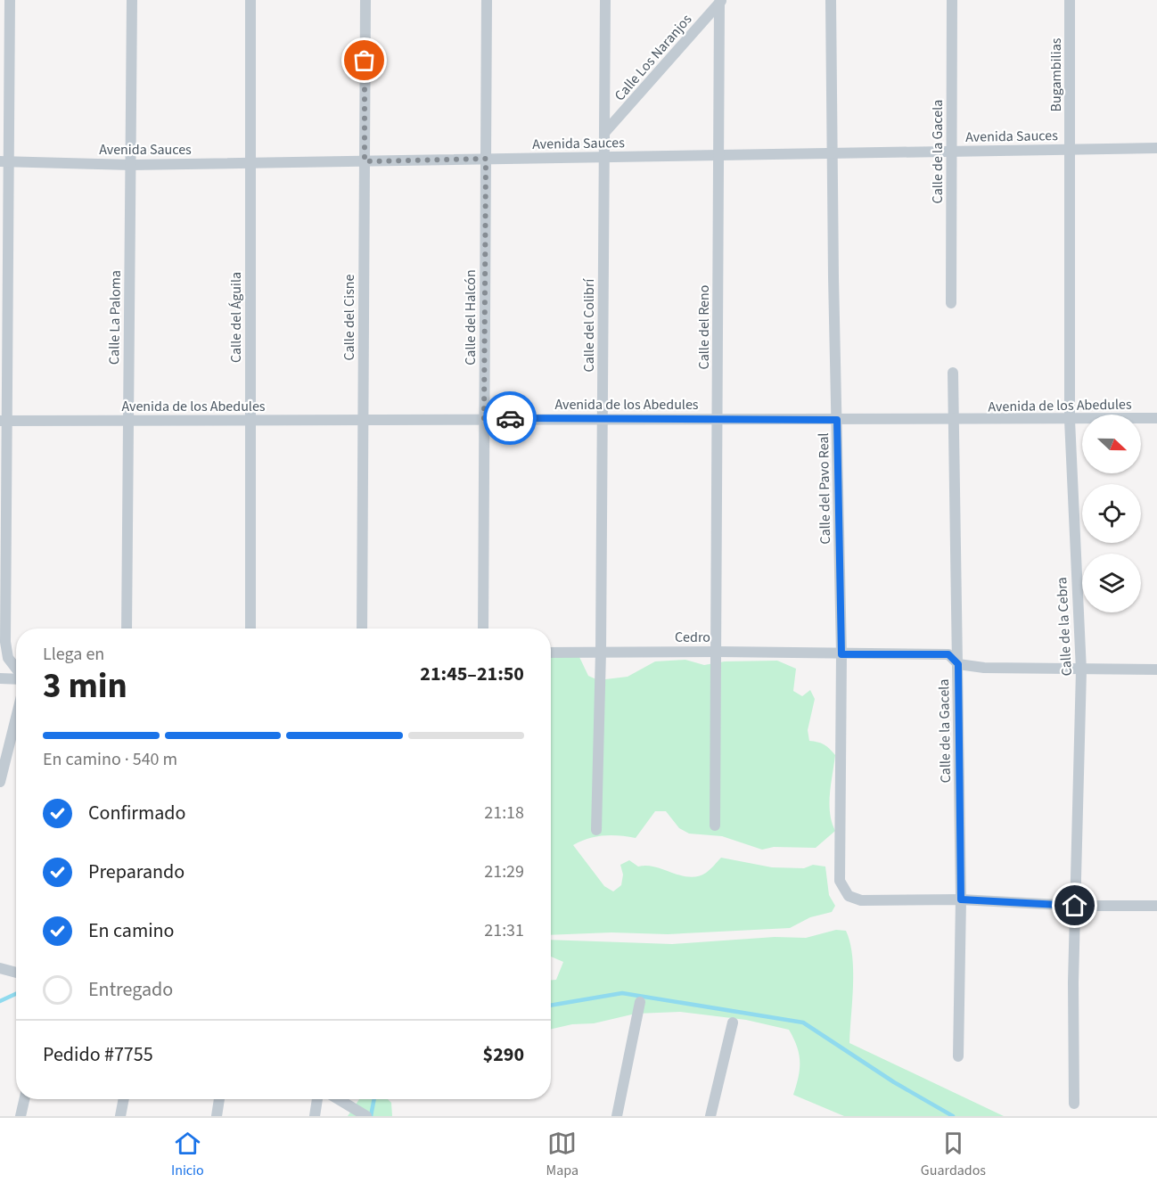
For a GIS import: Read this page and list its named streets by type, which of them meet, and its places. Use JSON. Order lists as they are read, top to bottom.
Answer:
{
  "streets": {
    "street": [
      "Calle Los Naranjos",
      "Bugambilias",
      "Avenida Sauces",
      "Calle de la Gacela",
      "Calle La Paloma",
      "Calle del Águila",
      "Calle del Cisne",
      "Calle del Halcón",
      "Calle del Colibrí",
      "Calle del Reno",
      "Avenida de los Abedules",
      "Calle del Pavo Real",
      "Calle de la Cebra",
      "Cedro"
    ]
  },
  "crossings": [
    ["Calle Los Naranjos", "Calle del Colibrí"],
    ["Calle Los Naranjos", "Calle del Reno"],
    ["Bugambilias", "Avenida Sauces"],
    ["Bugambilias", "Calle de la Cebra"],
    ["Avenida Sauces", "Calle de la Gacela"],
    ["Avenida Sauces", "Calle La Paloma"],
    ["Avenida Sauces", "Calle del Águila"],
    ["Avenida Sauces", "Calle del Cisne"],
    ["Avenida Sauces", "Calle del Halcón"],
    ["Avenida Sauces", "Calle del Colibrí"],
    ["Avenida Sauces", "Calle del Reno"],
    ["Avenida Sauces", "Calle del Pavo Real"],
    ["Avenida Sauces", "Calle de la Cebra"],
    ["Calle de la Gacela", "Avenida de los Abedules"],
    ["Calle de la Gacela", "Calle del Pavo Real"],
    ["Calle de la Gacela", "Cedro"],
    ["Calle La Paloma", "Avenida de los Abedules"],
    ["Calle del Águila", "Avenida de los Abedules"],
    ["Calle del Cisne", "Avenida de los Abedules"],
    ["Calle del Halcón", "Avenida de los Abedules"],
    ["Calle del Colibrí", "Avenida de los Abedules"],
    ["Calle del Colibrí", "Cedro"],
    ["Calle del Reno", "Avenida de los Abedules"],
    ["Calle del Reno", "Cedro"],
    ["Avenida de los Abedules", "Calle del Pavo Real"],
    ["Avenida de los Abedules", "Calle de la Cebra"],
    ["Calle del Pavo Real", "Cedro"],
    ["Calle de la Cebra", "Cedro"]
  ],
  "north": "right",
  "page": {
    "heading": ["3 min", "Llega en", "21:45–21:50"],
    "panel": ["Pedido #7755", "$290"],
    "bar": "En camino · 540 m",
    "list": [
      ["Confirmado", "21:18"],
      ["Preparando", "21:29"],
      ["En camino", "21:31"],
      "Entregado"
    ],
    "tabs": ["Inicio", "Mapa", "Guardados"]
  }
}
